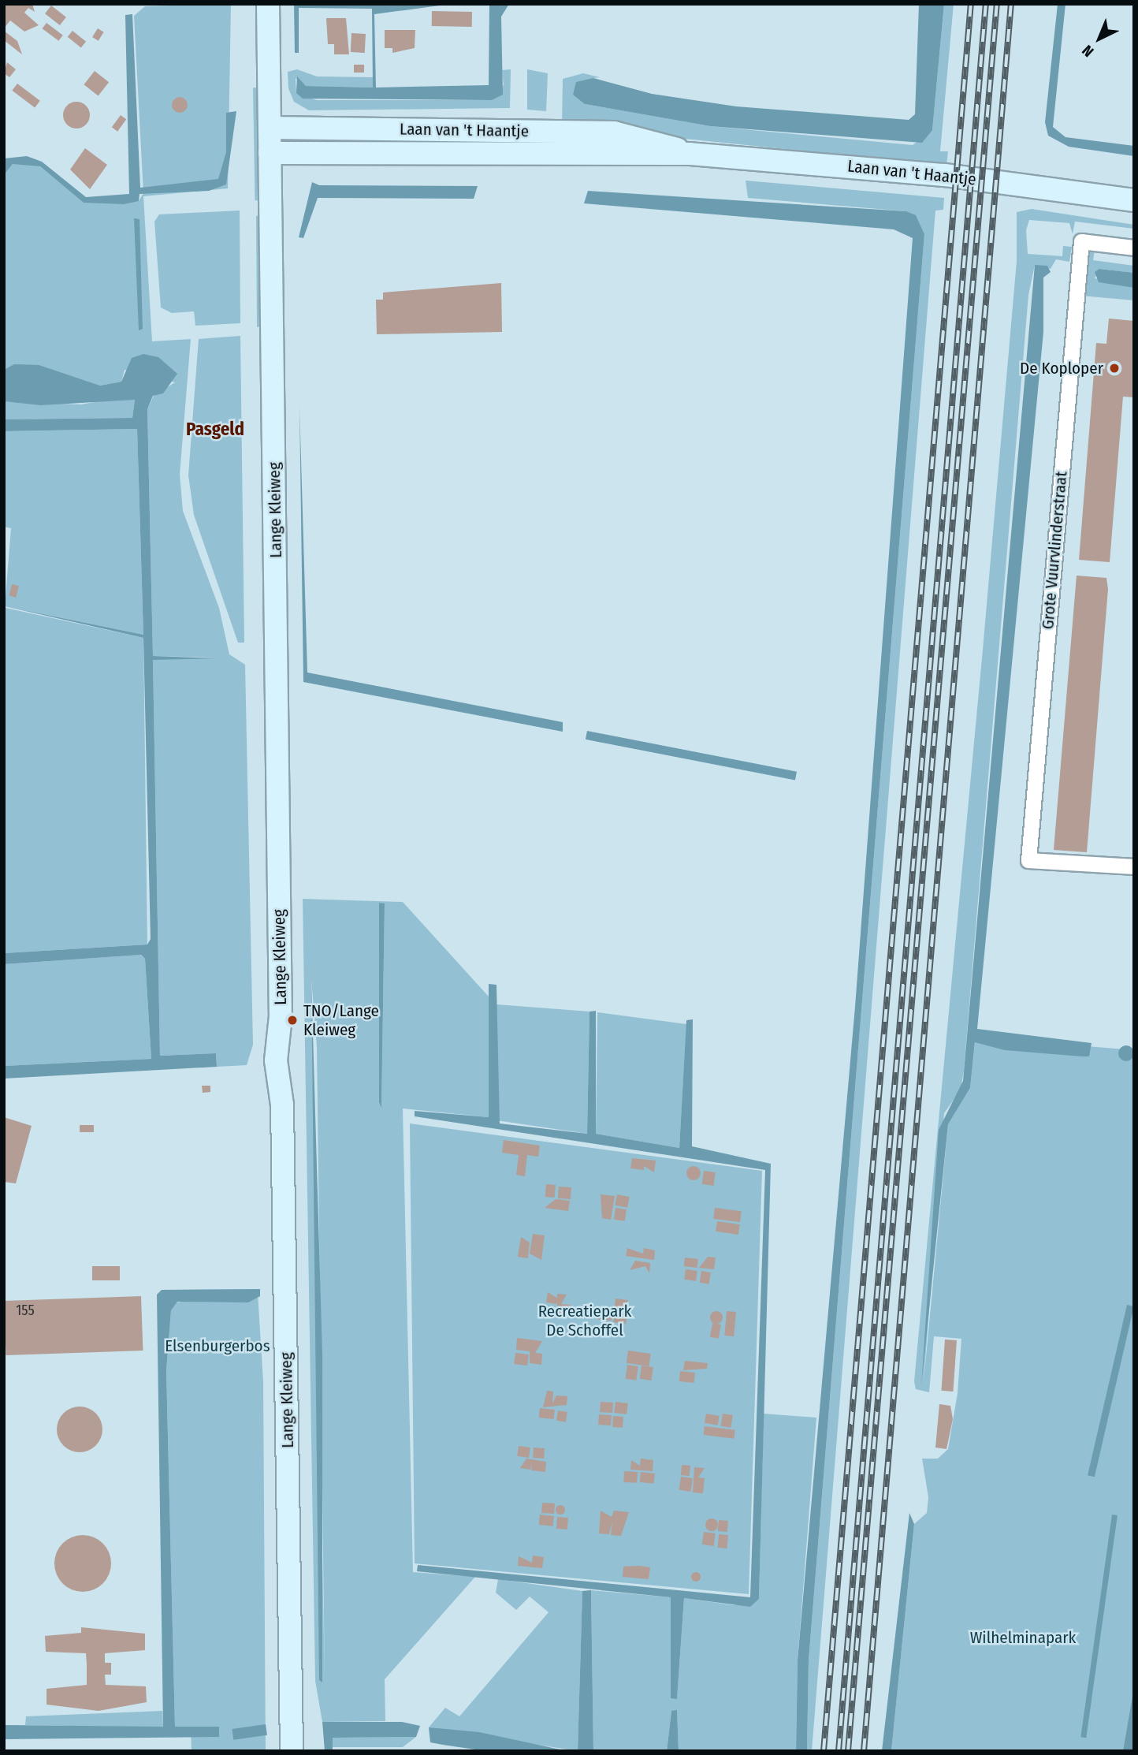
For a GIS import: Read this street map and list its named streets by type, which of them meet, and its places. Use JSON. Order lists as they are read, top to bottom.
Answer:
{
  "streets": {
    "street": ["Laan van 't Haantje", "Lange Kleiweg", "Grote Vuurvlinderstraat"]
  },
  "crossings": [
    ["Laan van 't Haantje", "Lange Kleiweg"]
  ],
  "districts": ["Pasgeld"],
  "parks": ["Recreatiepark De Schoffel", "Elsenburgerbos", "Wilhelminapark"],
  "places": ["De Koploper", "TNO/Lange Kleiweg"],
  "house_numbers": ["155"],
  "north": "bottom left"
}
